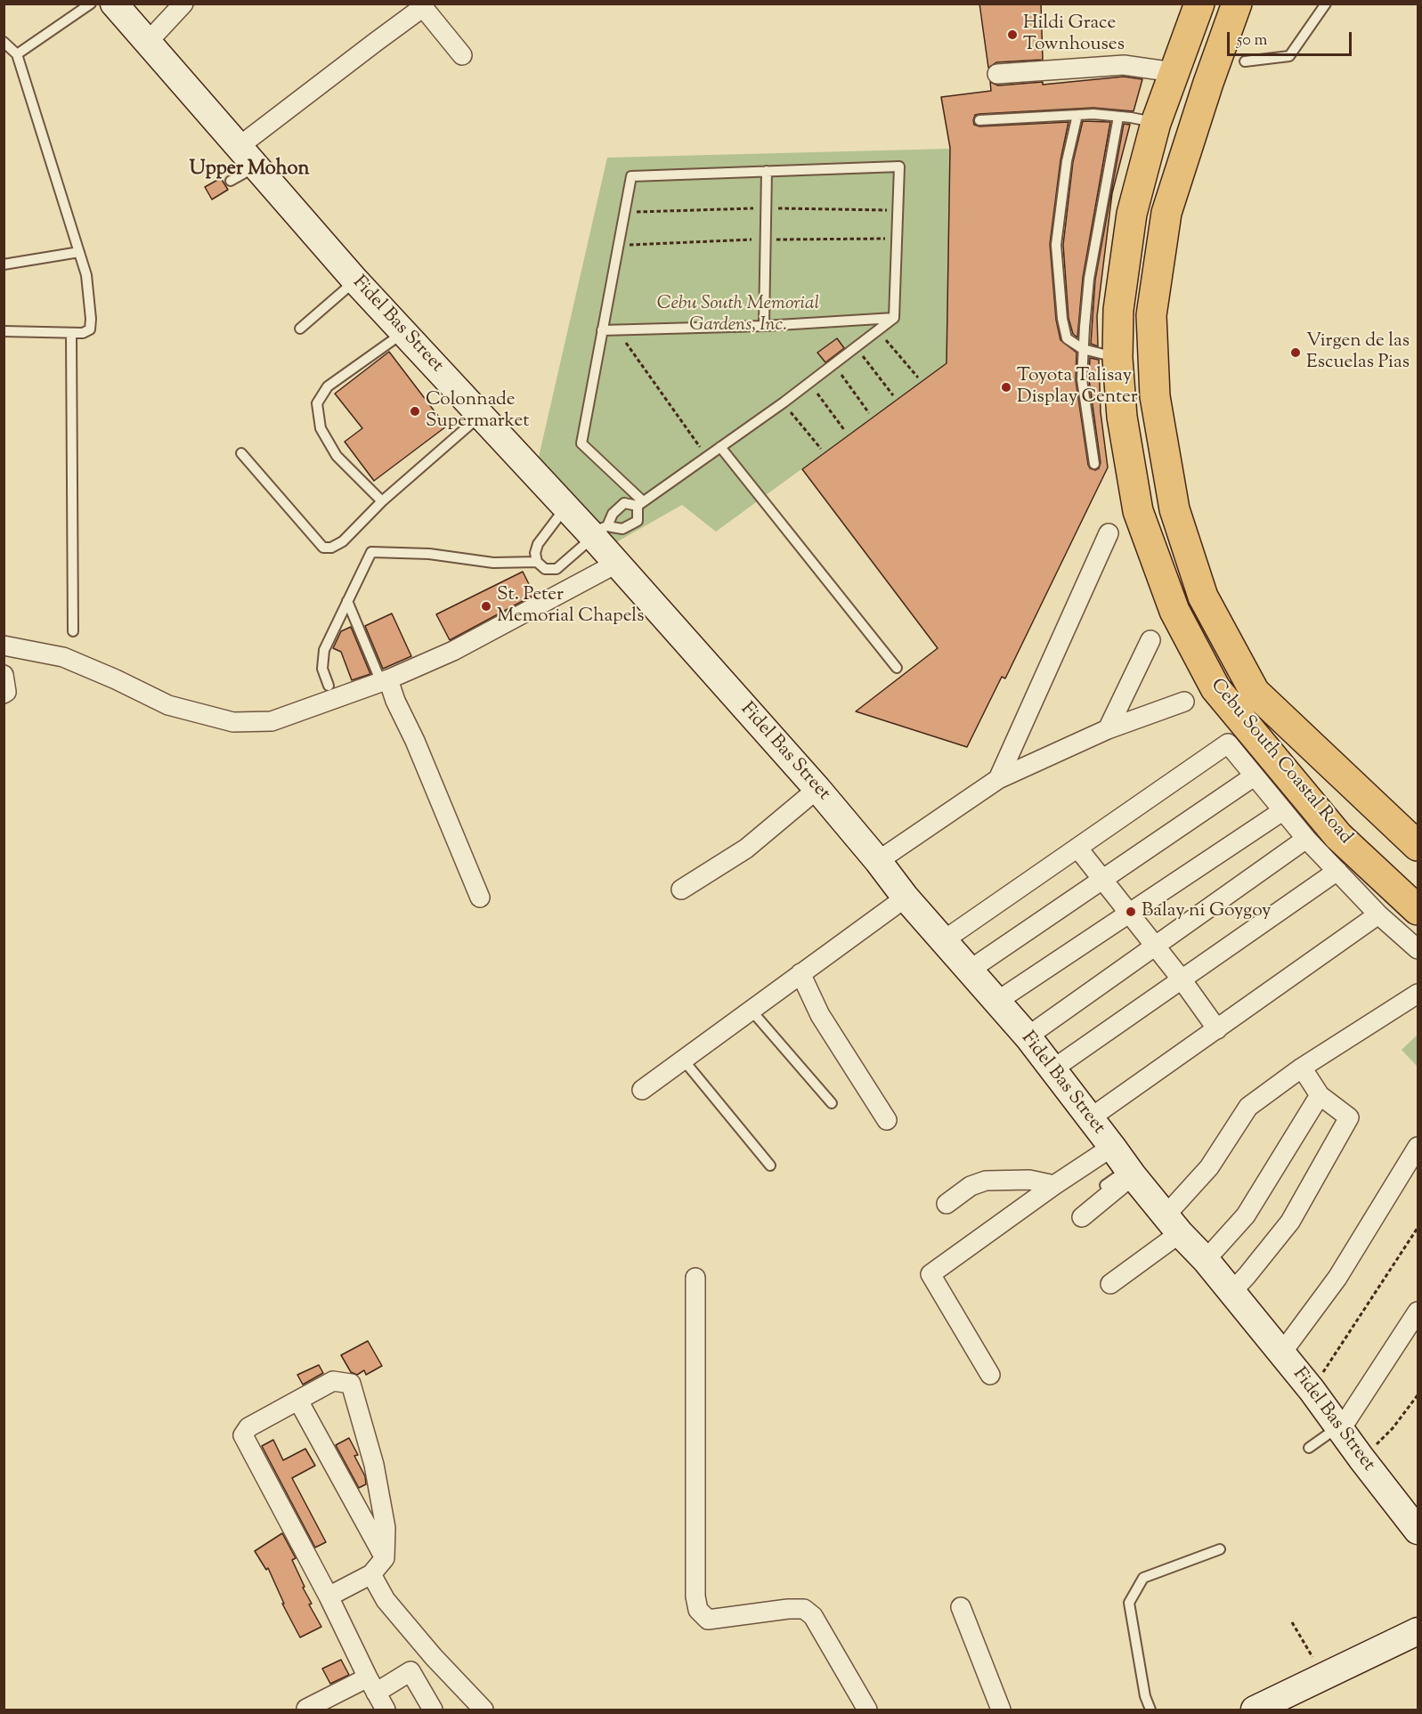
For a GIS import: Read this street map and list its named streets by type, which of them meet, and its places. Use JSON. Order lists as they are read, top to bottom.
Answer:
{
  "streets": {
    "highway": ["Cebu South Coastal Road"],
    "street": ["Fidel Bas Street"]
  },
  "districts": ["Upper Mohon"],
  "parks": ["Cebu South Memorial Gardens, Inc."],
  "places": [
    "Hildi Grace Townhouses",
    "Virgen de las Escuelas Pias",
    "Toyota Talisay Display Center",
    "Colonnade Supermarket",
    "St. Peter Memorial Chapels",
    "Balay ni Goygoy"
  ],
  "scale_bar": "50 m"
}
